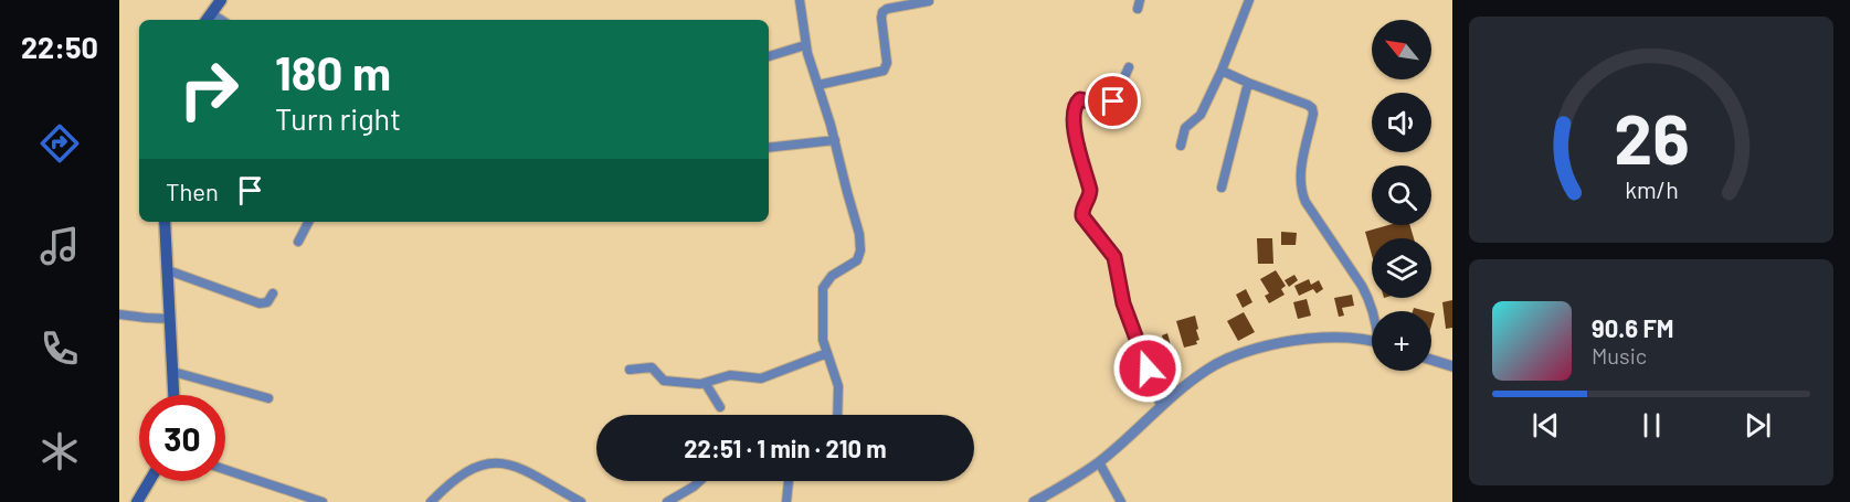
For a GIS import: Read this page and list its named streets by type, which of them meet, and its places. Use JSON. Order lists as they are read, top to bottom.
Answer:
{
  "north": "top left",
  "page": {
    "tabs": "22:50",
    "map_buttons": "+",
    "turn": ["180 m", "Turn right"],
    "then": "Then",
    "song": ["90.6 FM", "Music"],
    "limit": "30",
    "trip": "22:51 · 1 min · 210 m",
    "gauge": ["26", "km/h"]
  }
}
